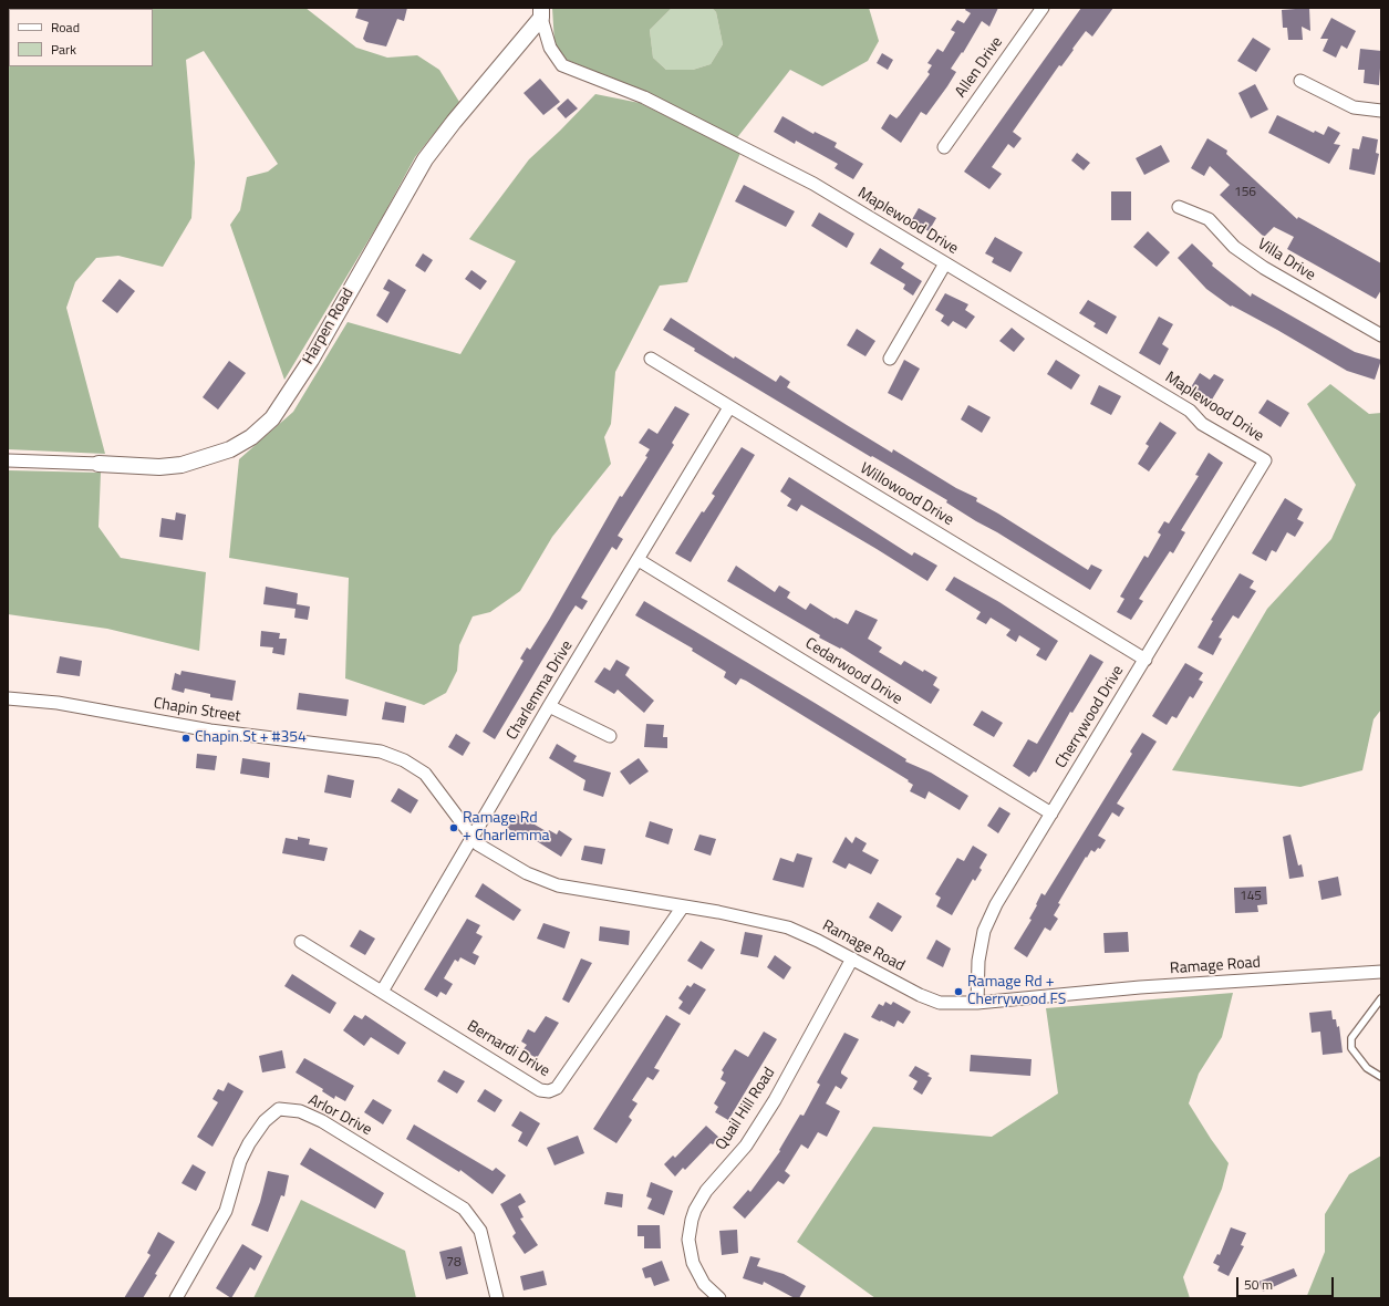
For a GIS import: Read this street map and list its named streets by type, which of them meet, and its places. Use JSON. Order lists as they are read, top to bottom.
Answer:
{
  "streets": {
    "street": [
      "Allen Drive",
      "Maplewood Drive",
      "Villa Drive",
      "Harpen Road",
      "Willowood Drive",
      "Cedarwood Drive",
      "Charlemma Drive",
      "Chapin Street",
      "Cherrywood Drive",
      "Ramage Road",
      "Bernardi Drive",
      "Quail Hill Road",
      "Arlor Drive"
    ]
  },
  "crossings": [
    ["Maplewood Drive", "Harpen Road"],
    ["Maplewood Drive", "Cherrywood Drive"],
    ["Willowood Drive", "Charlemma Drive"],
    ["Willowood Drive", "Cherrywood Drive"],
    ["Cedarwood Drive", "Charlemma Drive"],
    ["Cedarwood Drive", "Cherrywood Drive"],
    ["Charlemma Drive", "Ramage Road"],
    ["Charlemma Drive", "Bernardi Drive"],
    ["Chapin Street", "Ramage Road"],
    ["Cherrywood Drive", "Ramage Road"],
    ["Ramage Road", "Bernardi Drive"],
    ["Ramage Road", "Quail Hill Road"]
  ],
  "places": ["Chapin St + #354", "Ramage Rd + Charlemma", "Ramage Rd + Cherrywood FS"],
  "house_numbers": ["156", "145", "78"],
  "legend": ["Road", "Park"],
  "scale_bar": "50 m"
}
